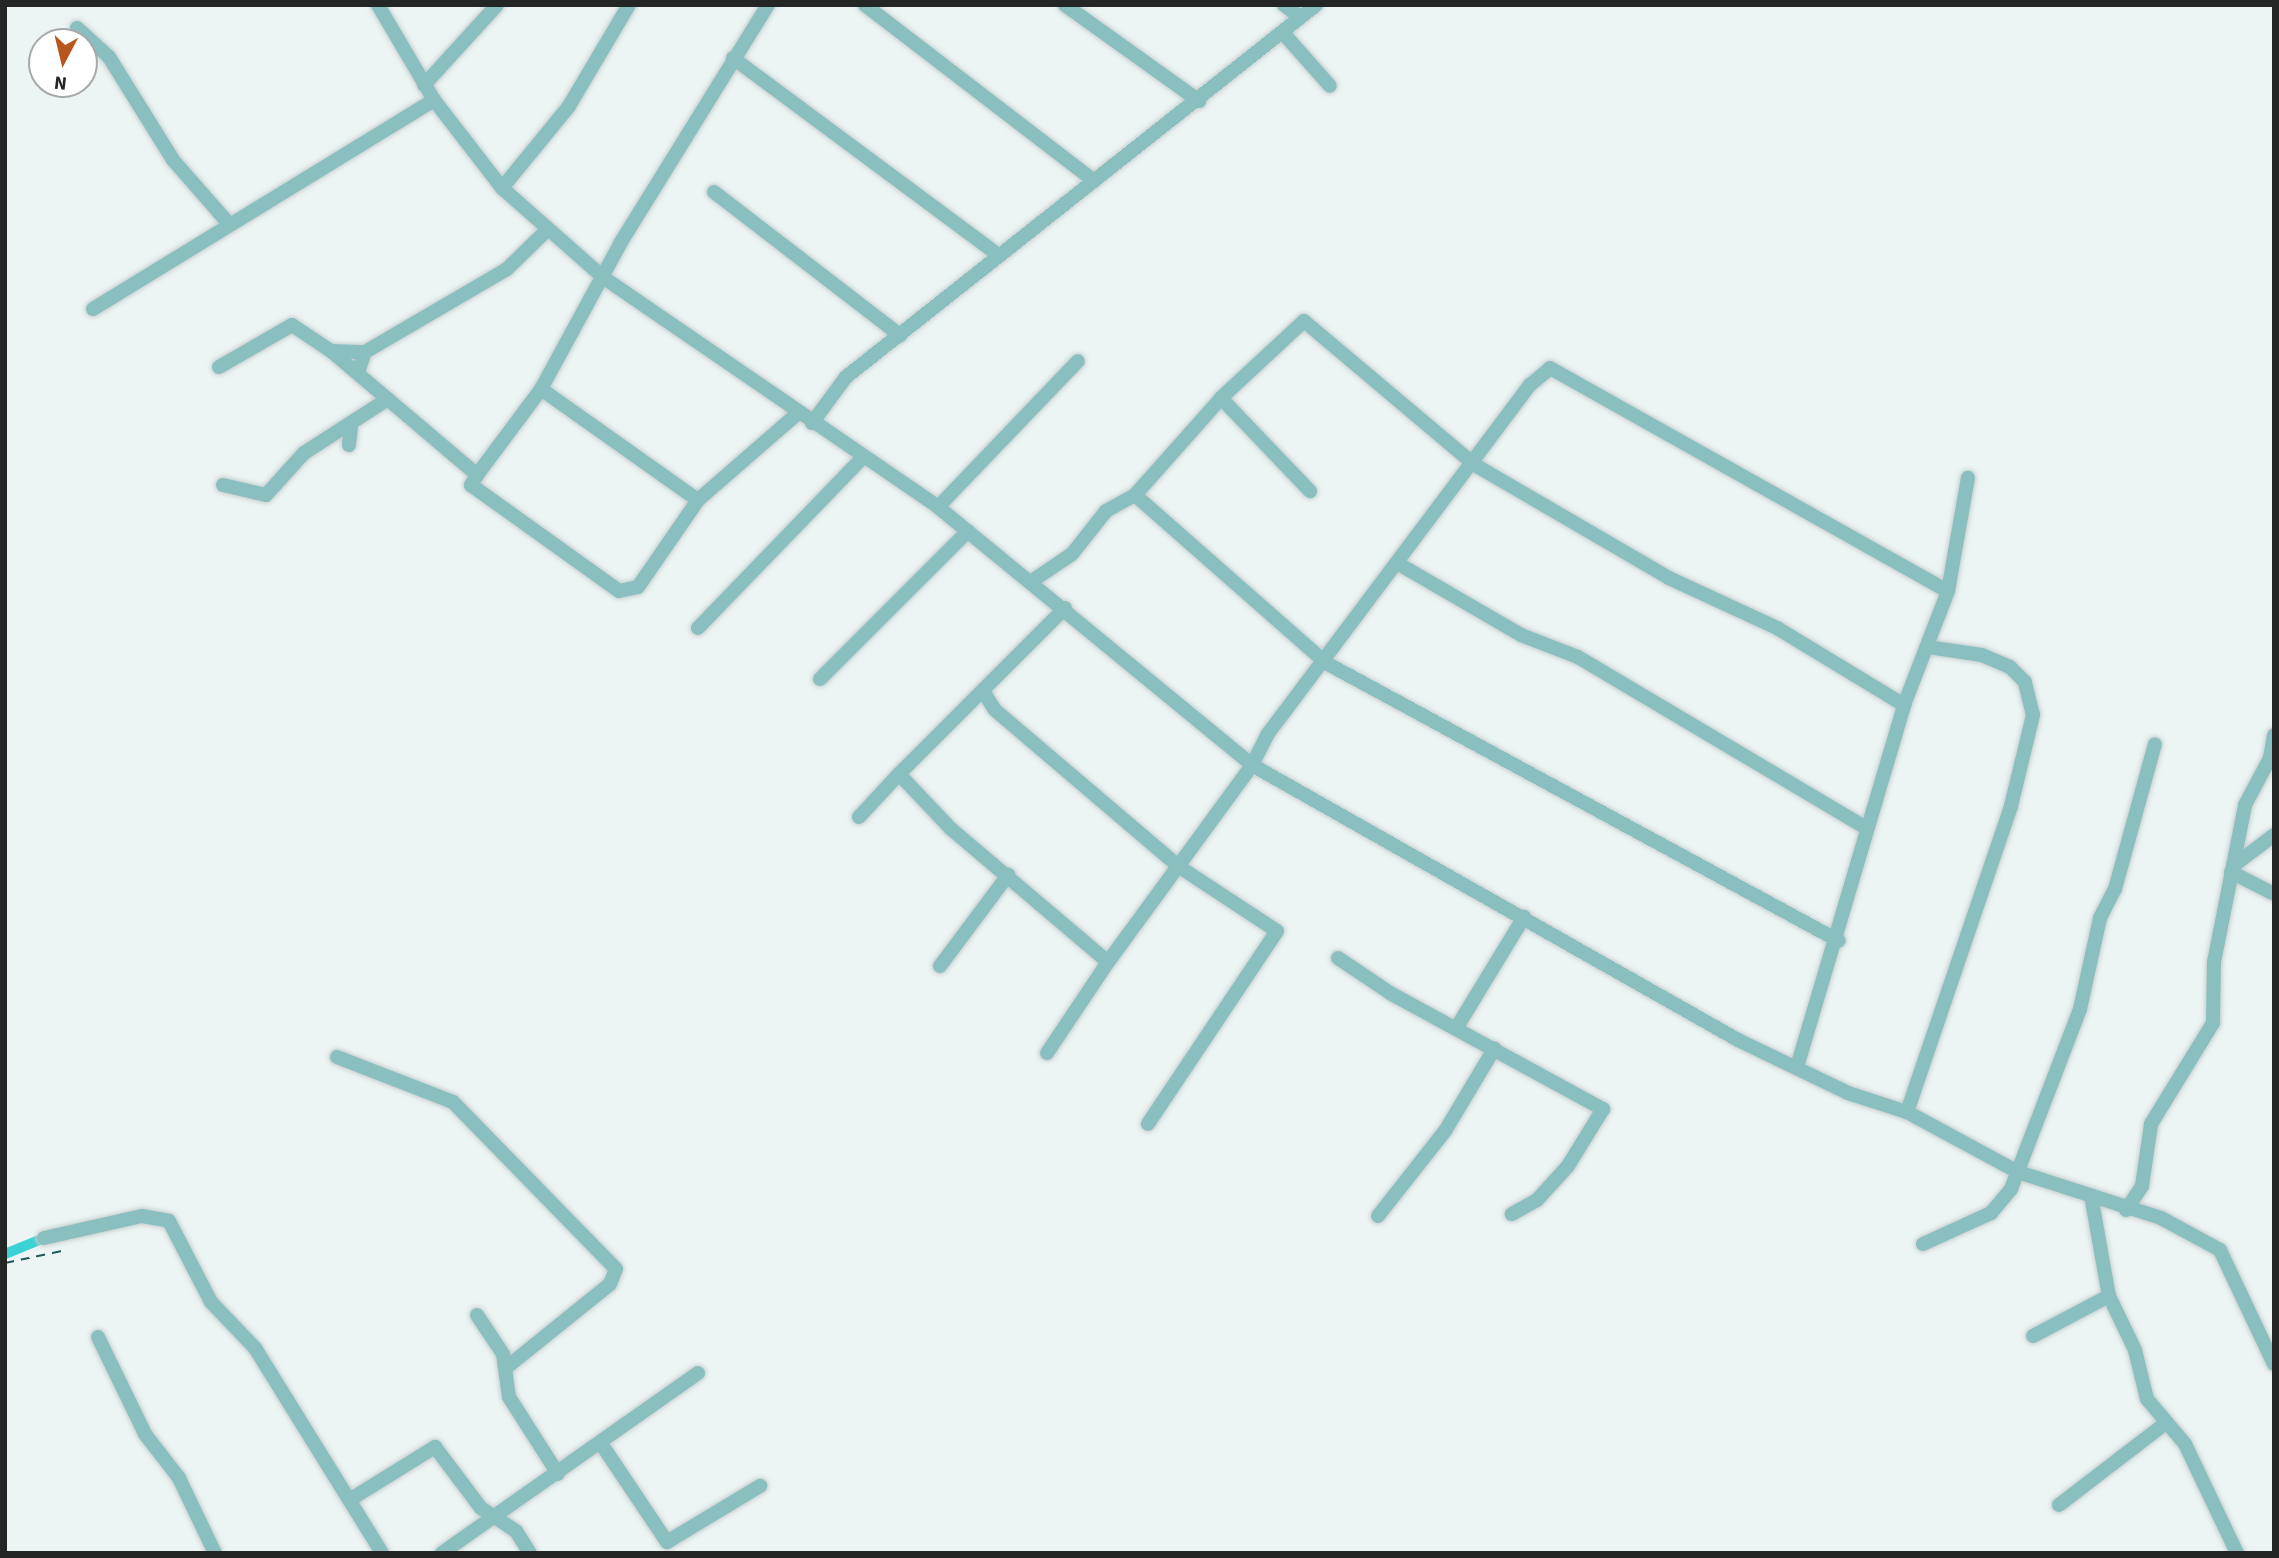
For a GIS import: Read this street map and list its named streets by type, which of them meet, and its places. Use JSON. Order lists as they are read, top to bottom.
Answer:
{
  "north": "bottom"
}
